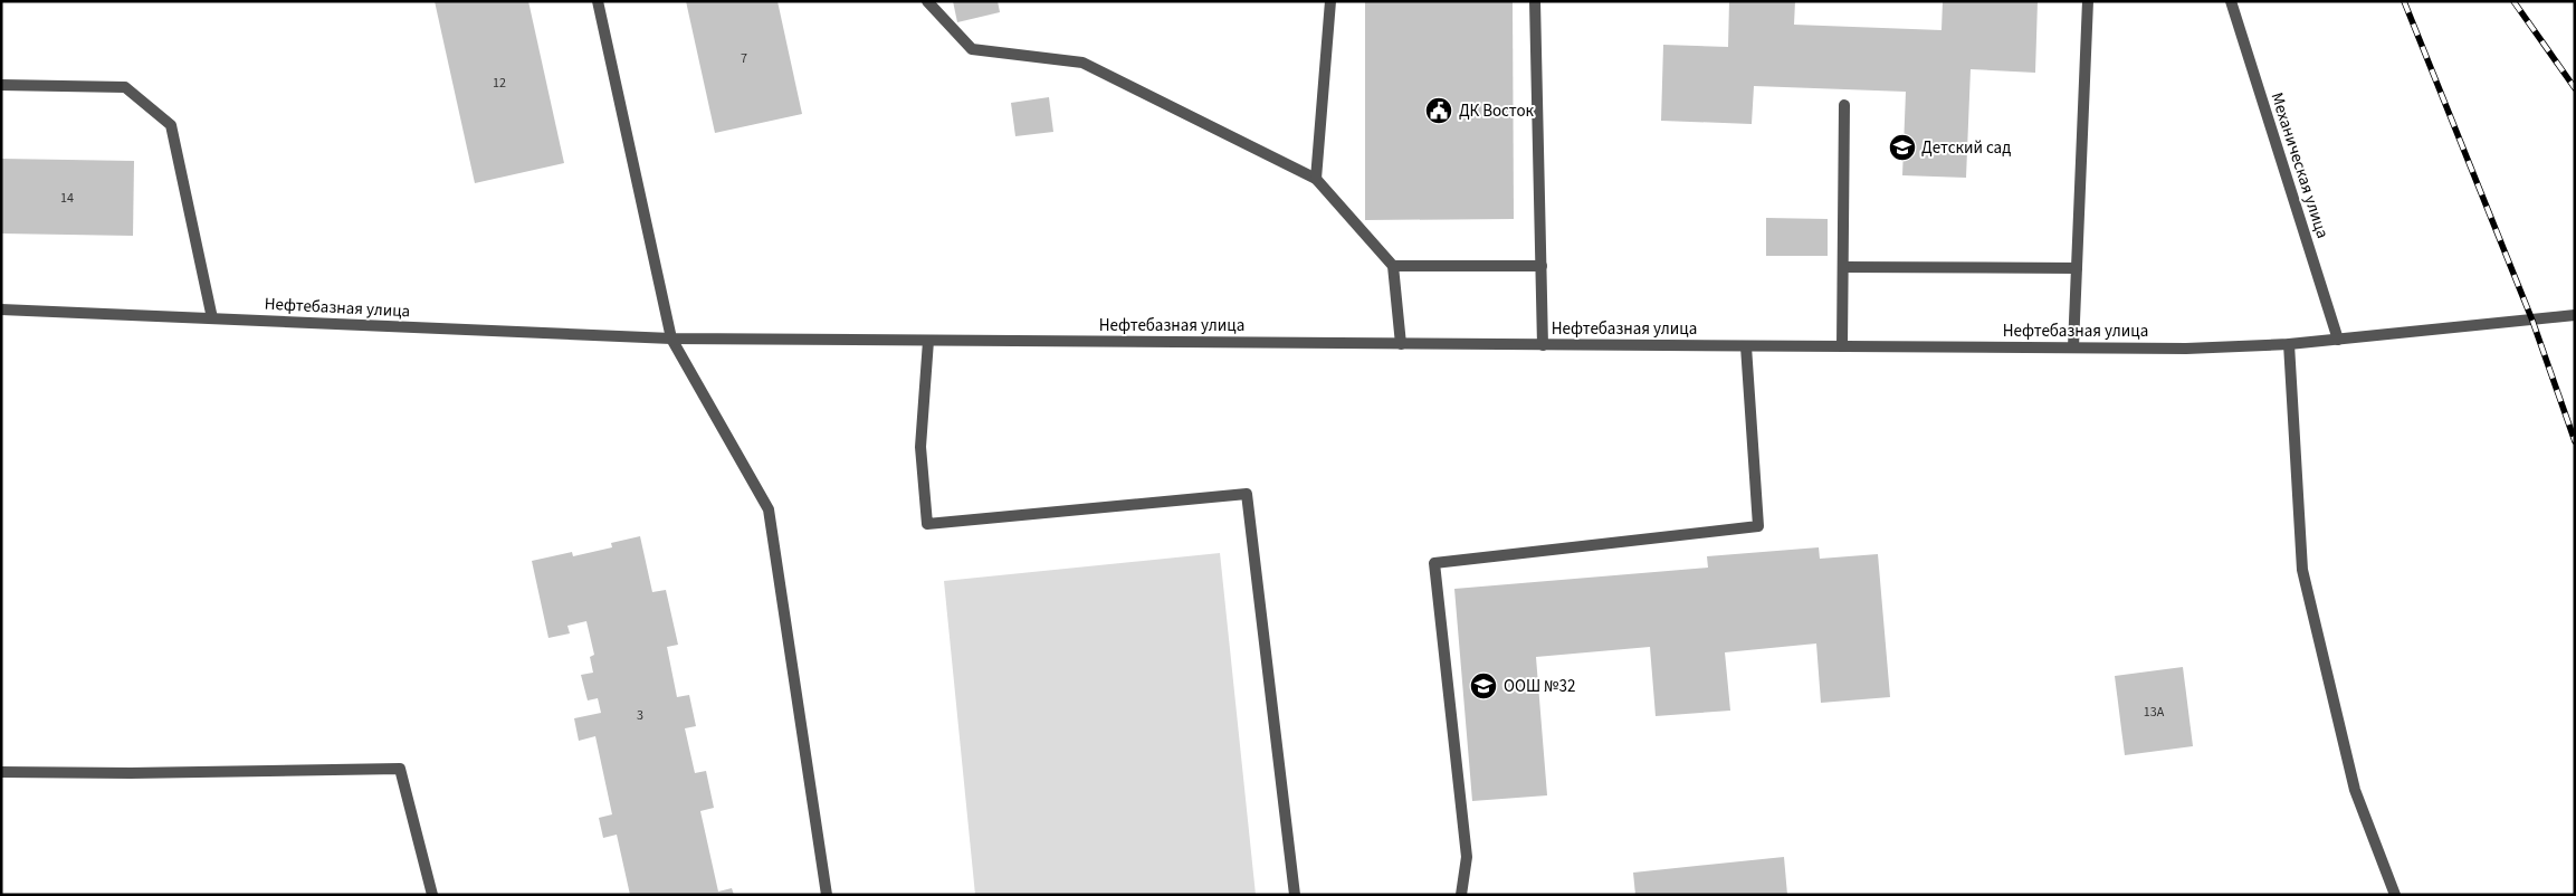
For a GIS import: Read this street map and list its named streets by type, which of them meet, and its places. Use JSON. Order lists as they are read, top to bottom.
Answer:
{
  "streets": {
    "street": ["Механическая улица", "Нефтебазная улица"]
  },
  "crossings": [
    ["Механическая улица", "Нефтебазная улица"]
  ],
  "places": {
    "public building": ["ДК Восток"],
    "school or university": ["Детский сад", "ООШ №32"]
  },
  "house_numbers": [
    "7",
    "12",
    "14",
    "13А",
    "3"
  ]
}
